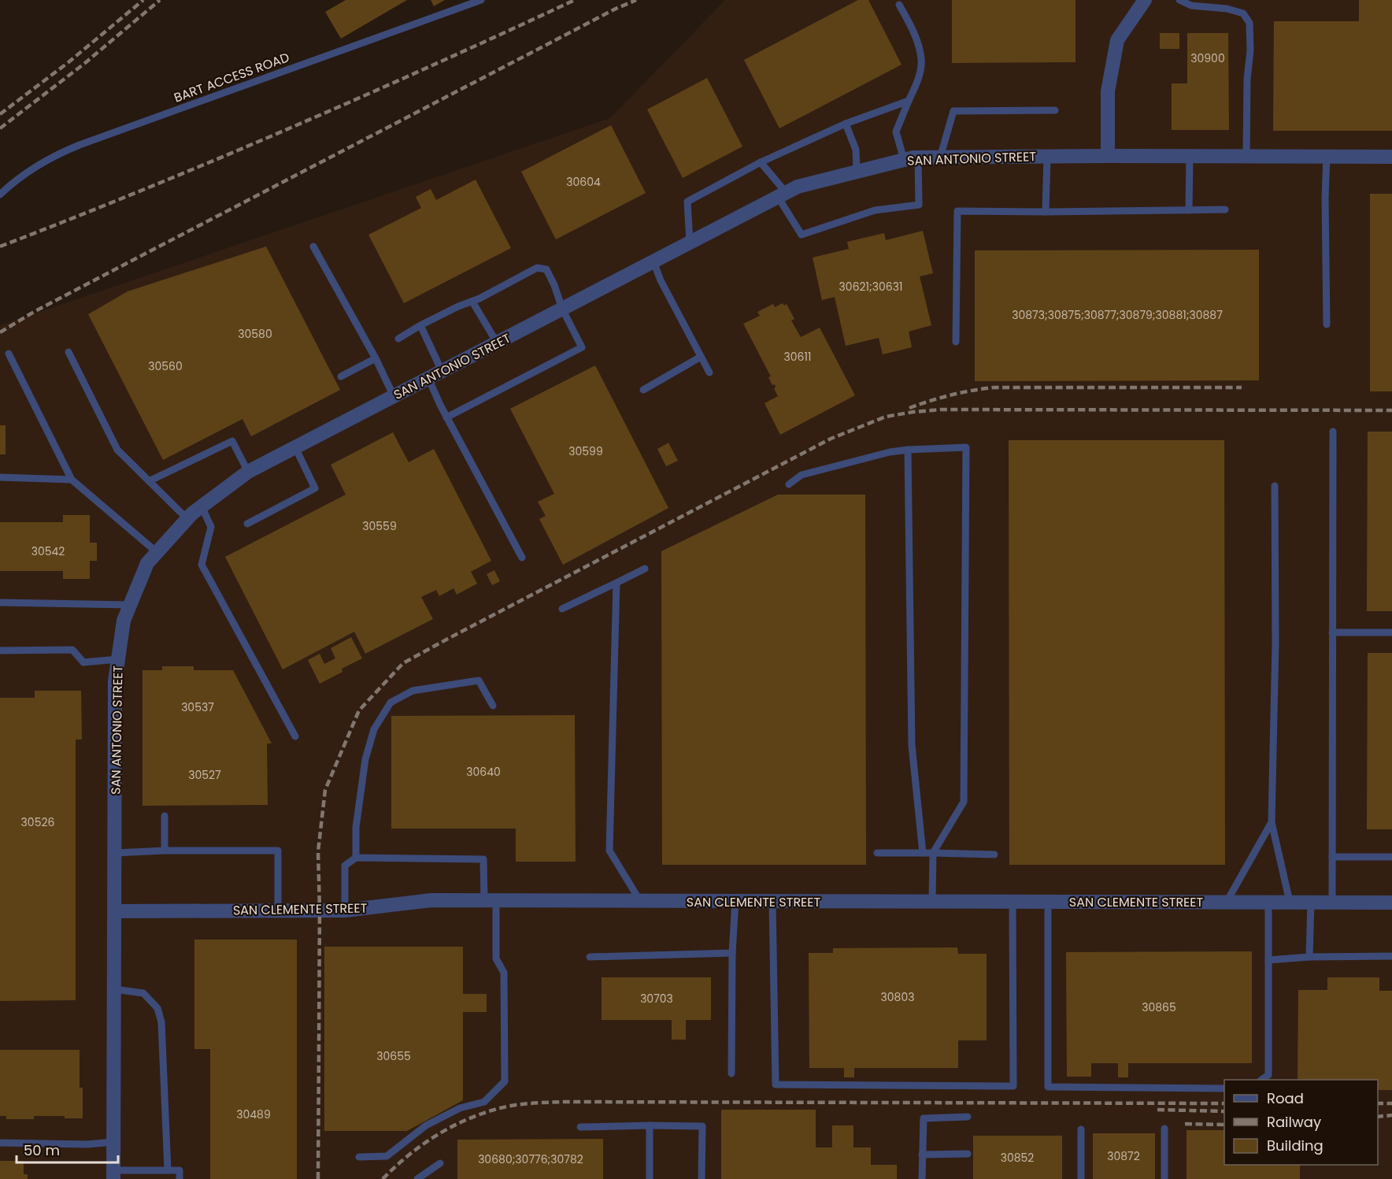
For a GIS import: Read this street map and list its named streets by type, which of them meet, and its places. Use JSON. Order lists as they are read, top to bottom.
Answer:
{
  "streets": {
    "street": ["SAN ANTONIO STREET", "SAN CLEMENTE STREET"],
    "lane": ["BART ACCESS ROAD"]
  },
  "crossings": [
    ["SAN ANTONIO STREET", "SAN CLEMENTE STREET"]
  ],
  "house_numbers": [
    "30900",
    "30604",
    "30621;30631",
    "30873;30875;30877;30879;30881;30887",
    "30580",
    "30611",
    "30560",
    "30599",
    "30559",
    "30542",
    "30537",
    "30640",
    "30527",
    "30526",
    "30803",
    "30703",
    "30865",
    "30655",
    "30489",
    "30872",
    "30852",
    "30680;30776;30782"
  ],
  "legend": ["Road", "Railway", "Building"],
  "scale_bar": "50 m"
}
